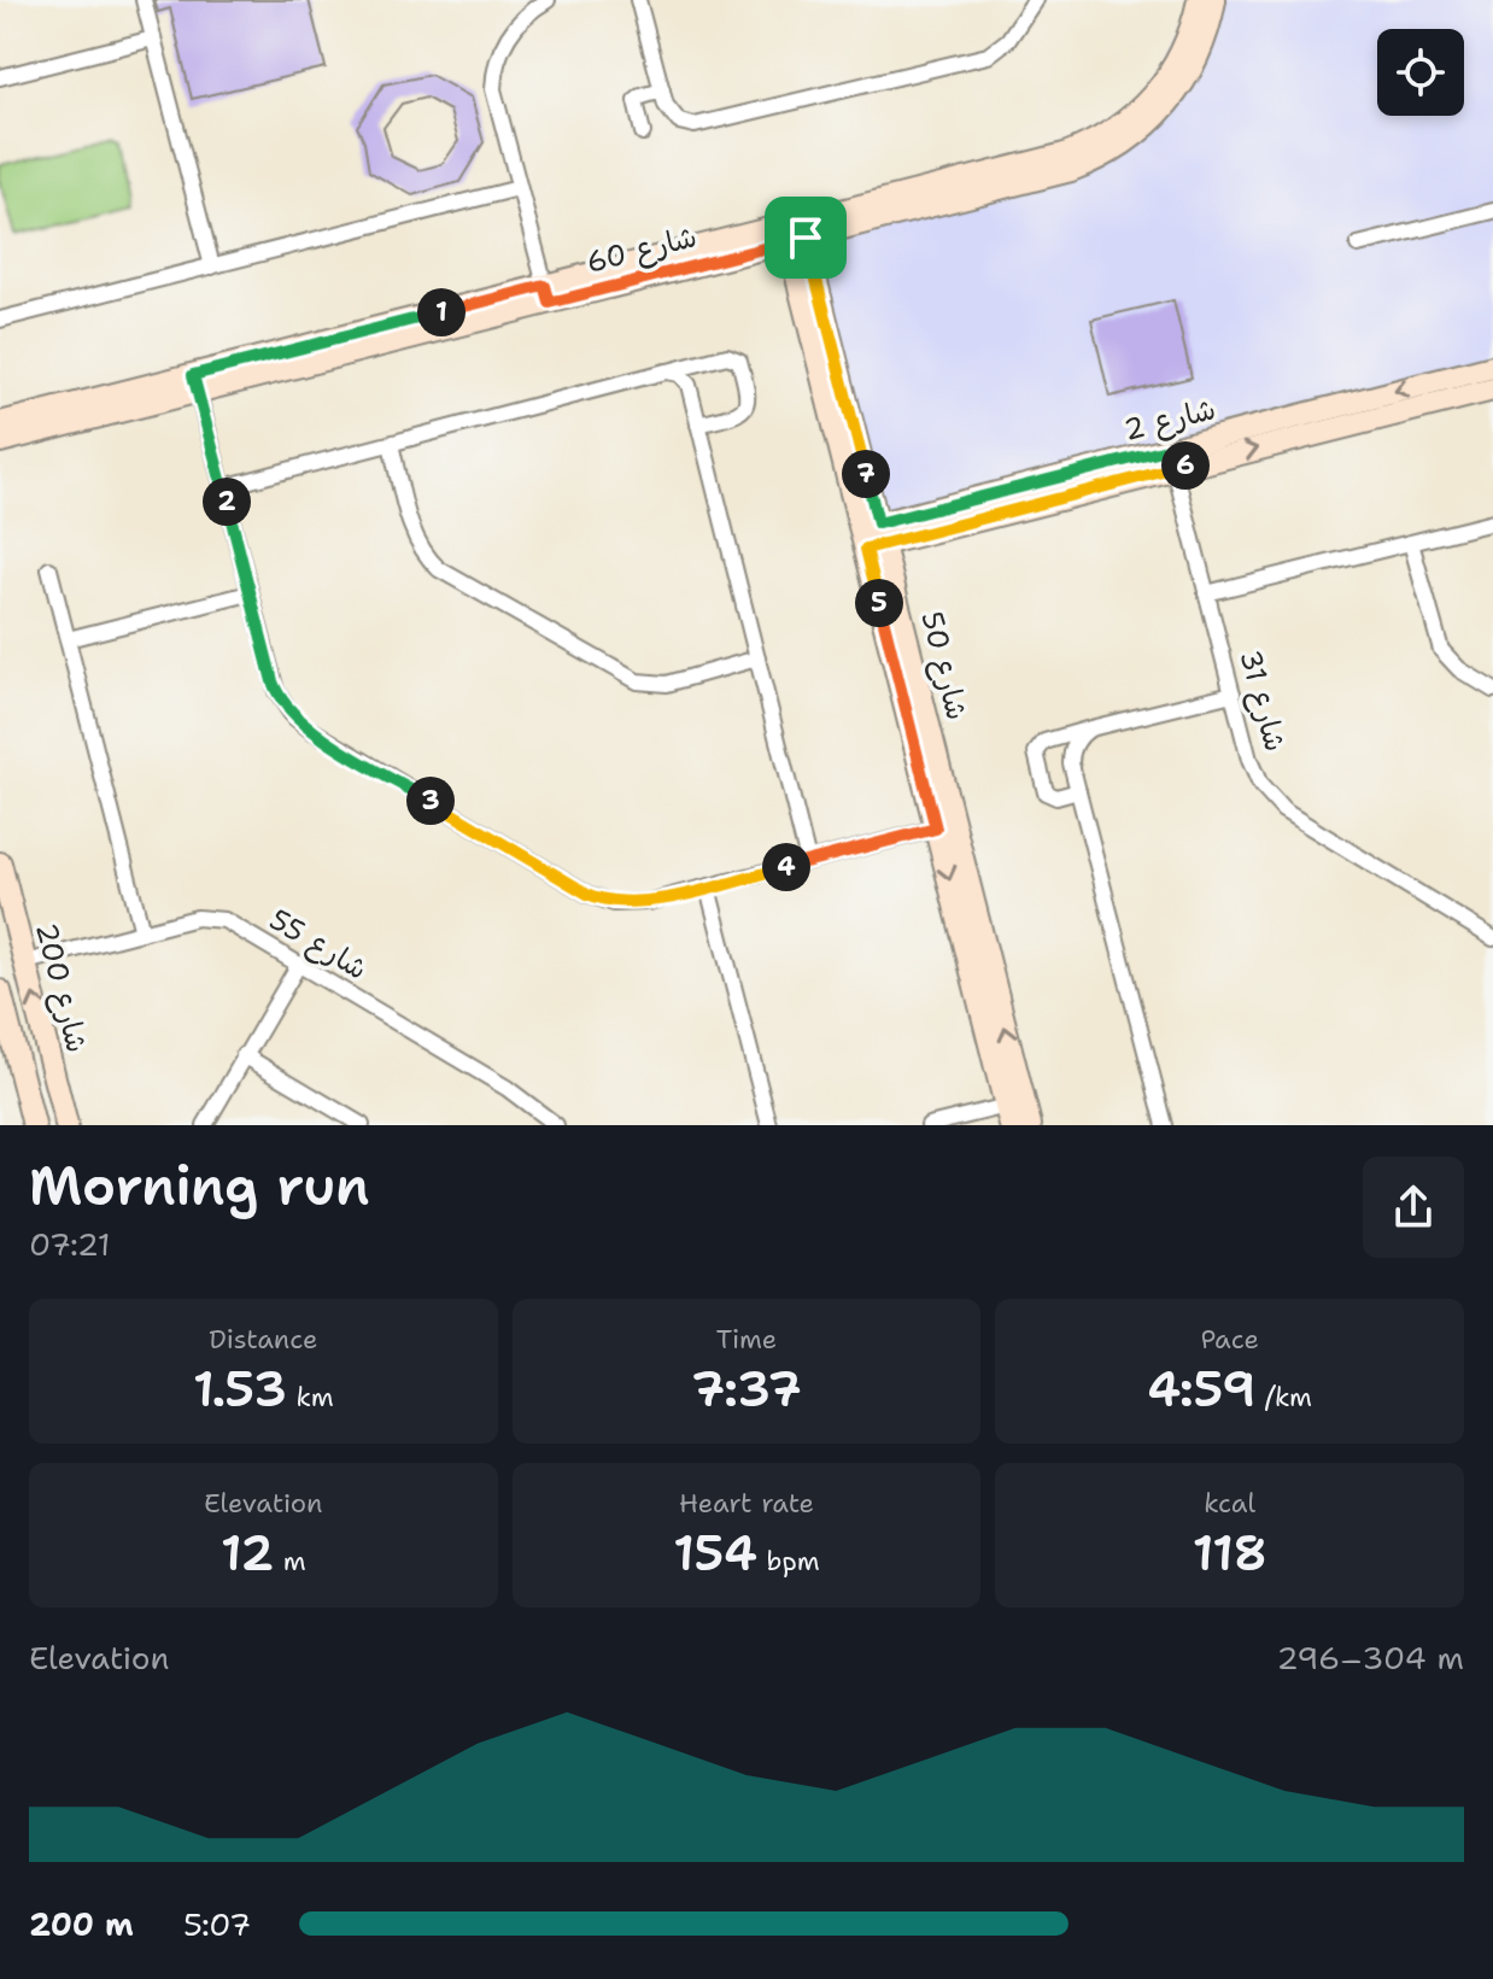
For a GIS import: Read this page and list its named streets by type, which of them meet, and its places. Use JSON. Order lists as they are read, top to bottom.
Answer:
{
  "streets": {
    "street": [
      "شارع 60",
      "شارع 2",
      "شارع 50",
      "شارع 31",
      "شارع 55",
      "شارع 200"
    ]
  },
  "crossings": [
    ["شارع 60", "شارع 50"],
    ["شارع 2", "شارع 50"],
    ["شارع 2", "شارع 31"],
    ["شارع 55", "شارع 200"]
  ],
  "page": {
    "pins": [
      "1",
      "6",
      "7",
      "2",
      "5",
      "3",
      "4"
    ],
    "heading": ["Morning run", "07:21"],
    "stats": [
      ["Distance", "1.53 km"],
      ["Time", "7:37"],
      ["Pace", "4:59 /km"],
      ["Elevation", "12 m"],
      ["Heart rate", "154 bpm"],
      ["kcal", "118"]
    ],
    "chart": ["Elevation", "296–304 m"],
    "list": [
      {
        "name": "200 m",
        "note": "5:07"
      }
    ]
  }
}
